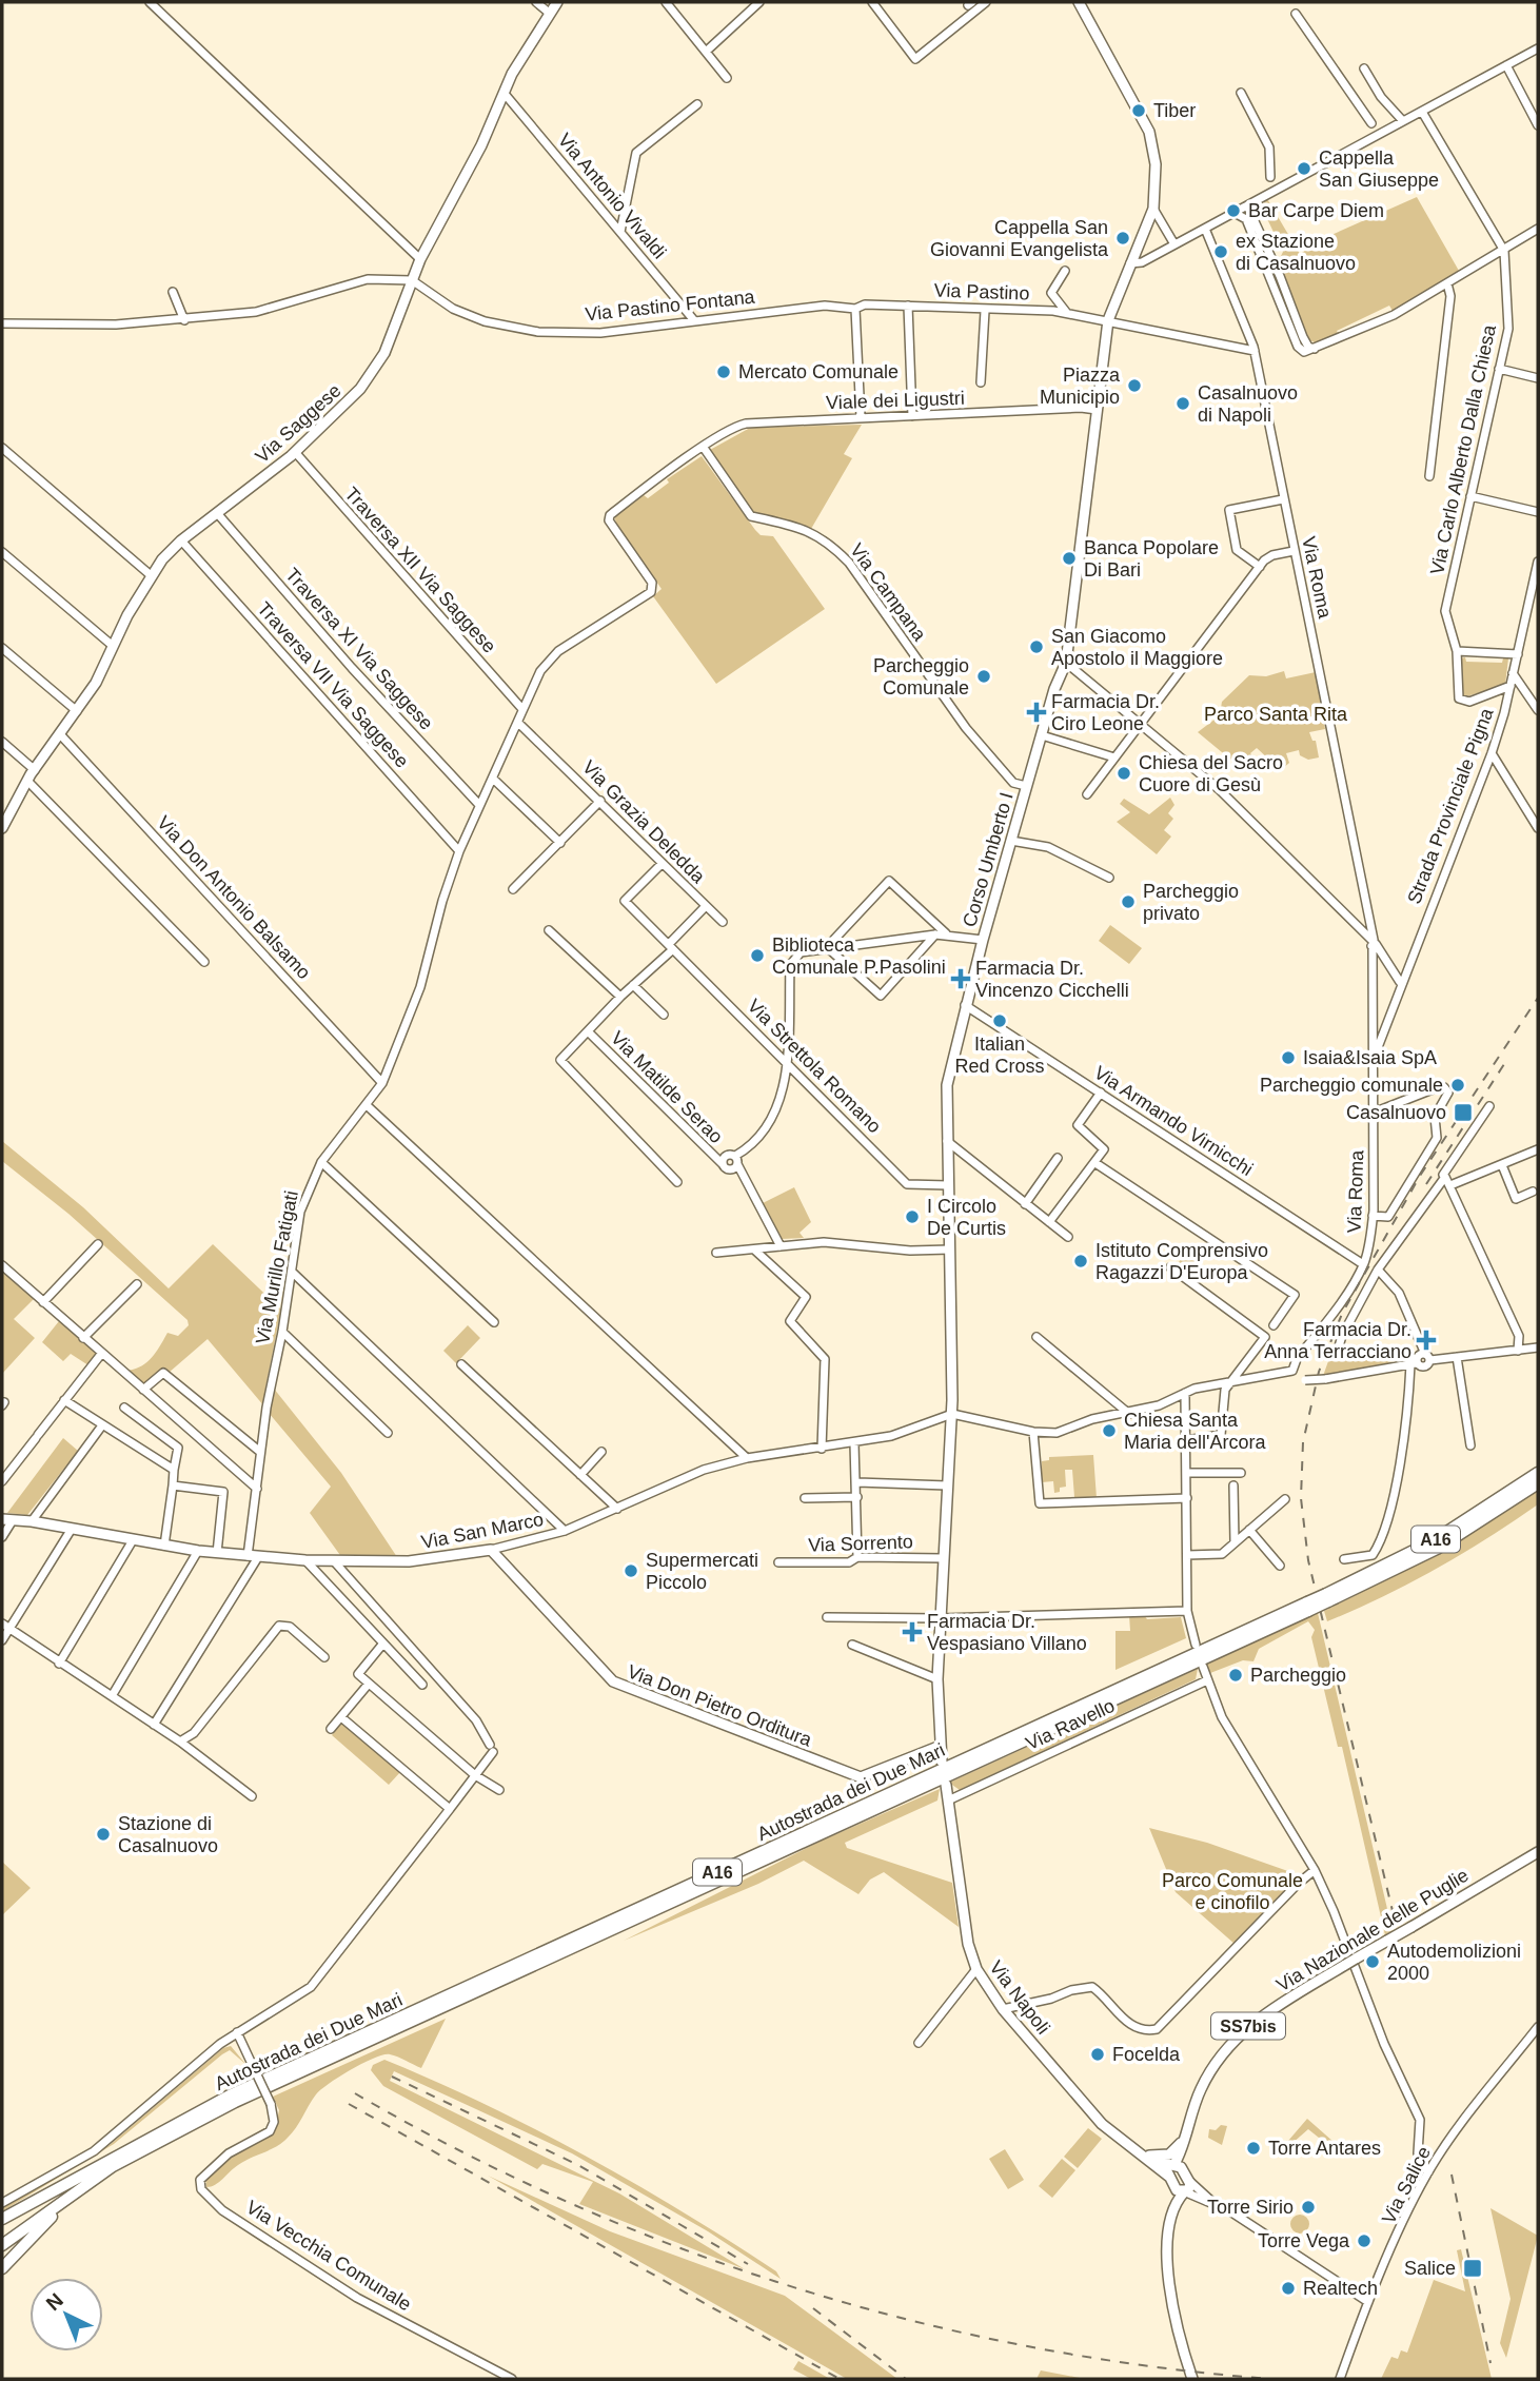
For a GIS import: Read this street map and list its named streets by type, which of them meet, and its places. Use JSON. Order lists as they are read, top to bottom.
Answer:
{
  "streets": {
    "highway": ["A16", "Autostrada dei Due Mari"],
    "main road": [
      "Via Saggese",
      "Corso Umberto I",
      "Via San Marco",
      "Via Don Pietro Orditura",
      "Via Nazionale delle Puglie",
      "Via Napoli",
      "SS7bis"
    ],
    "street": [
      "Via Antonio Vivaldi",
      "Via Pastino",
      "Via Pastino Fontana",
      "Viale dei Ligustri",
      "Via Carlo Alberto Dalla Chiesa",
      "Traversa XII Via Saggese",
      "Via Roma",
      "Via Campana",
      "Traversa XI Via Saggese",
      "Traversa VII Via Saggese",
      "Strada Provinciale Pigna",
      "Via Grazia Deledda",
      "Via Don Antonio Balsamo",
      "Via Strettola Romano",
      "Via Matilde Serao",
      "Via Armando Virnicchi",
      "Via Murillo Fatigati",
      "Via Sorrento",
      "Via Ravello",
      "Via Salice",
      "Via Vecchia Comunale"
    ]
  },
  "crossings": [
    ["Via Antonio Vivaldi", "Via Pastino Fontana"],
    ["Via Antonio Vivaldi", "Via Saggese"],
    ["Via Pastino", "Via Pastino Fontana"],
    ["Via Pastino", "Corso Umberto I"],
    ["Via Pastino Fontana", "Via Saggese"],
    ["Viale dei Ligustri", "Traversa XII Via Saggese"],
    ["Viale dei Ligustri", "Via Campana"],
    ["Viale dei Ligustri", "Corso Umberto I"],
    ["Viale dei Ligustri", "Via Murillo Fatigati"],
    ["Via Saggese", "Traversa XII Via Saggese"],
    ["Via Saggese", "Traversa XI Via Saggese"],
    ["Via Saggese", "Traversa VII Via Saggese"],
    ["Via Saggese", "Via Don Antonio Balsamo"],
    ["Traversa XII Via Saggese", "Via Murillo Fatigati"],
    ["Via Roma", "Strada Provinciale Pigna"],
    ["Via Roma", "Via Armando Virnicchi"],
    ["Via Campana", "Corso Umberto I"],
    ["Traversa XI Via Saggese", "Via Murillo Fatigati"],
    ["Traversa VII Via Saggese", "Via Murillo Fatigati"],
    ["Via Grazia Deledda", "Via Strettola Romano"],
    ["Via Grazia Deledda", "Via Matilde Serao"],
    ["Via Grazia Deledda", "Via Murillo Fatigati"],
    ["Corso Umberto I", "Via Strettola Romano"],
    ["Corso Umberto I", "Via Armando Virnicchi"],
    ["Corso Umberto I", "Via San Marco"],
    ["Via Don Antonio Balsamo", "Via Murillo Fatigati"],
    ["Via Murillo Fatigati", "Via San Marco"],
    ["Via San Marco", "Via Don Pietro Orditura"],
    ["Via Ravello", "Via Napoli"],
    ["Via Nazionale delle Puglie", "Via Napoli"],
    ["Via Napoli", "Via Salice"]
  ],
  "parks": ["Parco Santa Rita", "Parco Comunale e cinofilo"],
  "places": {
    "other": [
      "Tiber",
      "Cappella San Giuseppe",
      "Bar Carpe Diem",
      "Cappella San Giovanni Evangelista",
      "ex Stazione di Casalnuovo",
      "Mercato Comunale",
      "Piazza Municipio",
      "Casalnuovo di Napoli",
      "Banca Popolare Di Bari",
      "San Giacomo Apostolo il Maggiore",
      "Parcheggio Comunale",
      "Chiesa del Sacro Cuore di Gesù",
      "Parcheggio privato",
      "Biblioteca Comunale P.Pasolini",
      "Italian Red Cross",
      "Isaia&Isaia SpA",
      "Parcheggio comunale",
      "I Circolo De Curtis",
      "Istituto Comprensivo Ragazzi D'Europa",
      "Chiesa Santa Maria dell'Arcora",
      "Supermercati Piccolo",
      "Parcheggio",
      "Stazione di Casalnuovo",
      "Autodemolizioni 2000",
      "Focelda",
      "Torre Antares",
      "Torre Sirio",
      "Torre Vega",
      "Realtech"
    ],
    "health": [
      "Farmacia Dr. Ciro Leone",
      "Farmacia Dr. Vincenzo Cicchelli",
      "Farmacia Dr. Anna Terracciano",
      "Farmacia Dr. Vespasiano Villano"
    ],
    "transit": ["Casalnuovo", "Salice"]
  },
  "north": "top left"
}
